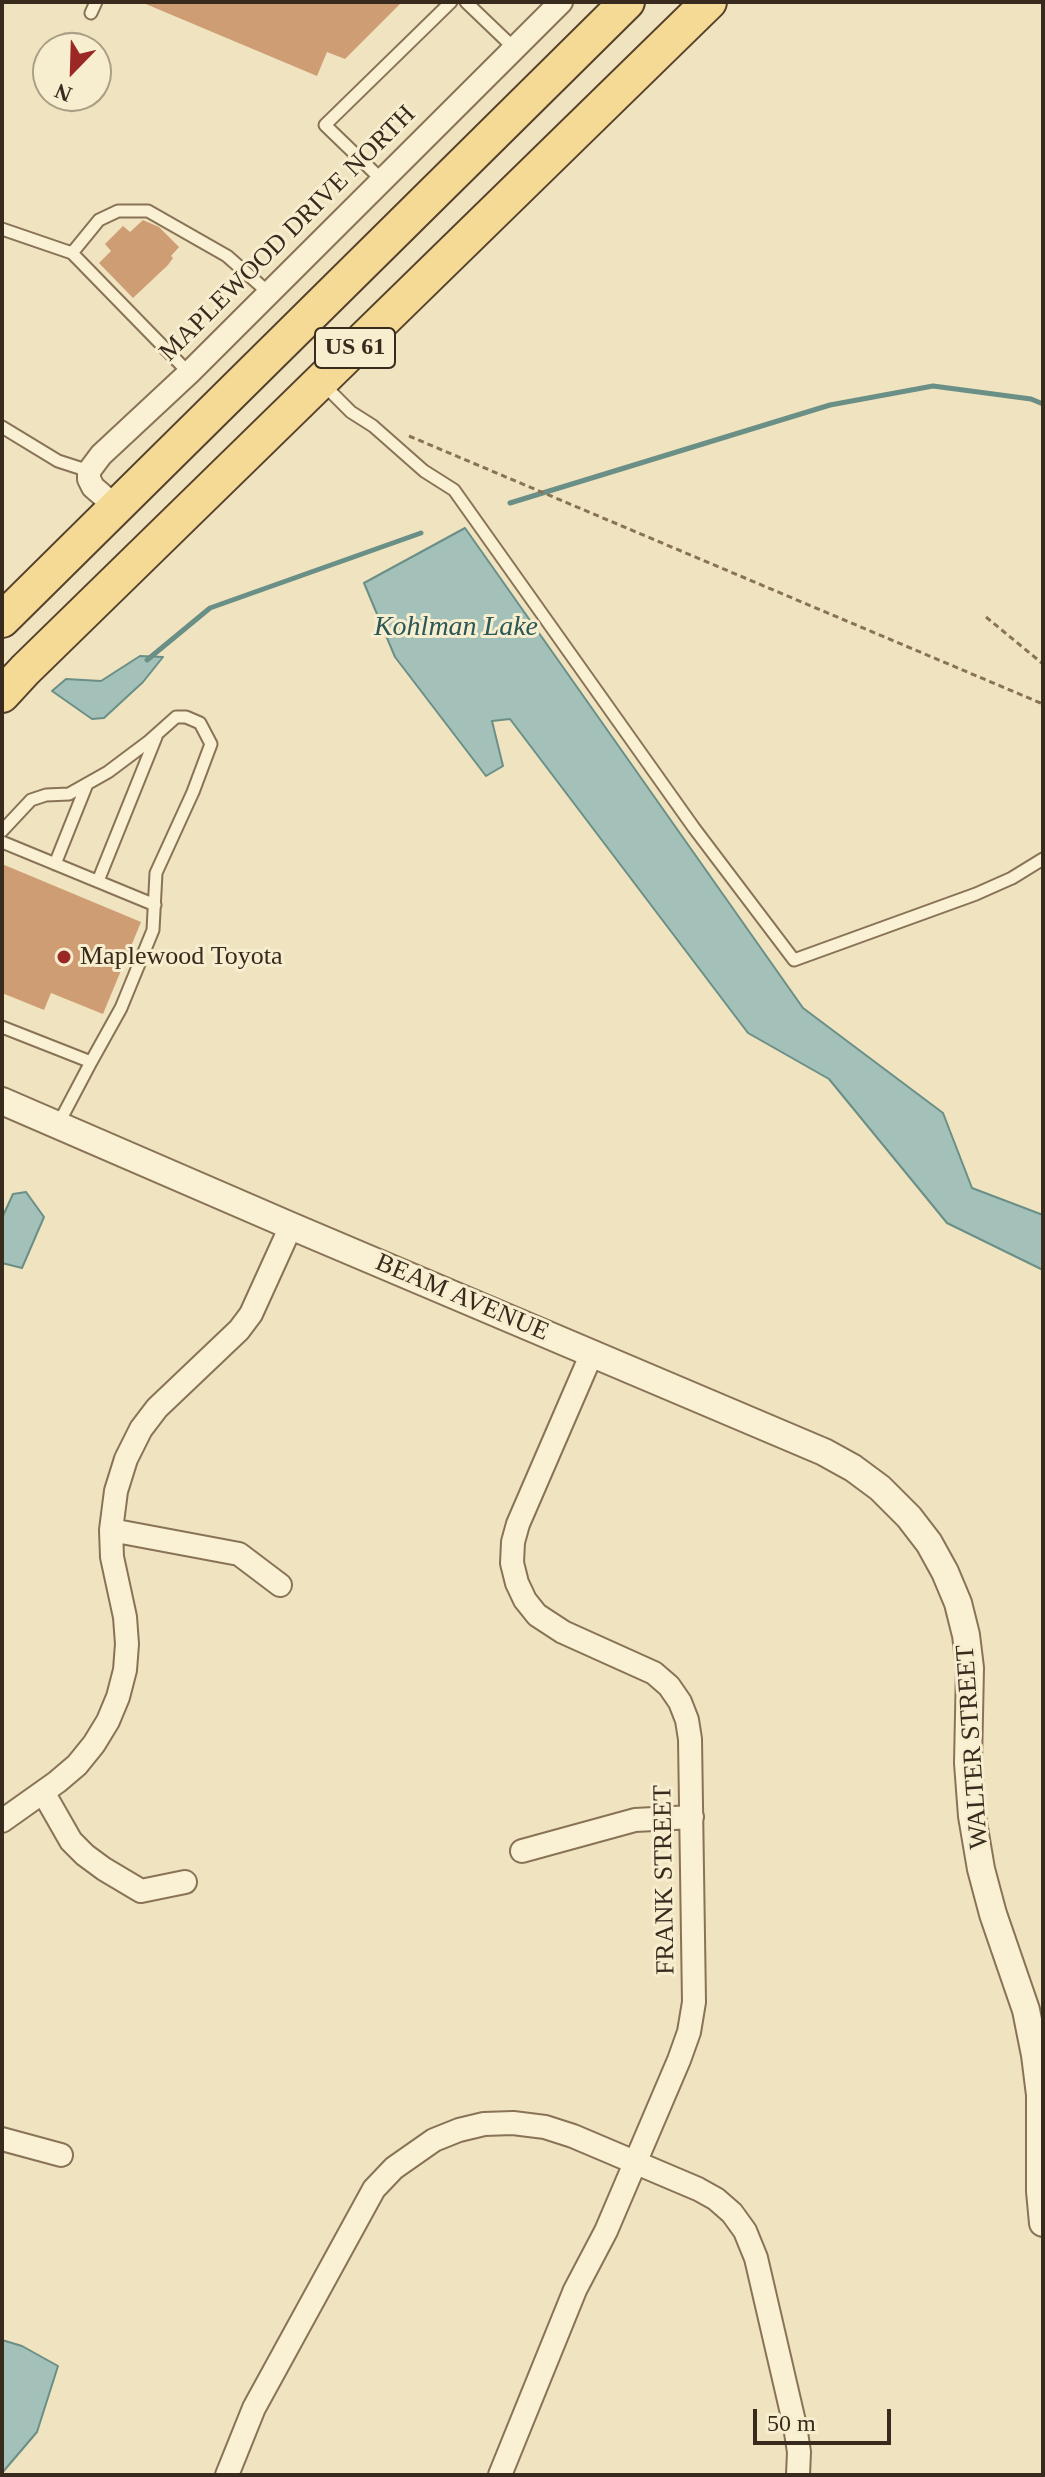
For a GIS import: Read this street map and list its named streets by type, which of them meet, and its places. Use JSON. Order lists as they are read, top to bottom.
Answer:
{
  "streets": {
    "main road": ["US 61"],
    "street": [
      "MAPLEWOOD DRIVE NORTH",
      "BEAM AVENUE",
      "WALTER STREET",
      "FRANK STREET"
    ]
  },
  "crossings": [
    ["BEAM AVENUE", "WALTER STREET"],
    ["BEAM AVENUE", "FRANK STREET"]
  ],
  "water": ["Kohlman Lake"],
  "places": ["Maplewood Toyota"],
  "scale_bar": "50 m",
  "north": "bottom left"
}
